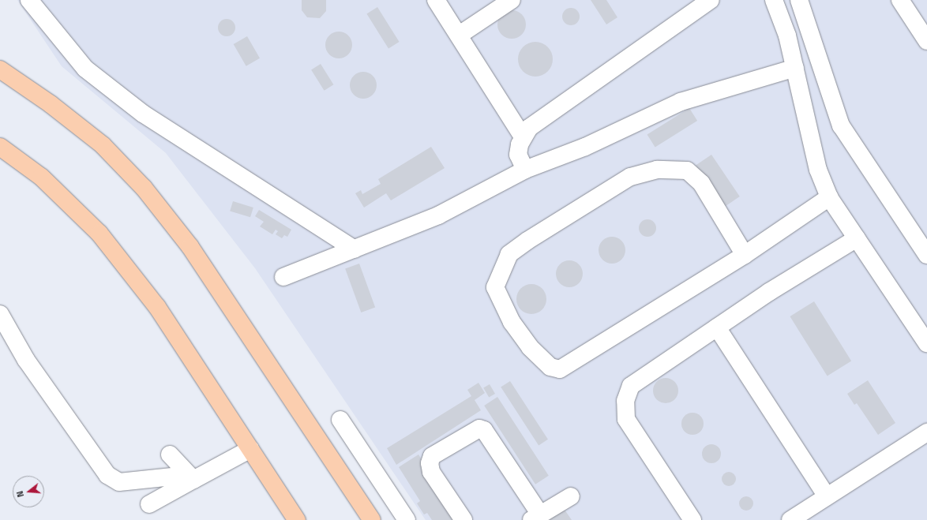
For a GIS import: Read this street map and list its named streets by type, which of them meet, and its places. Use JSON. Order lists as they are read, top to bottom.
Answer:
{
  "north": "left"
}
